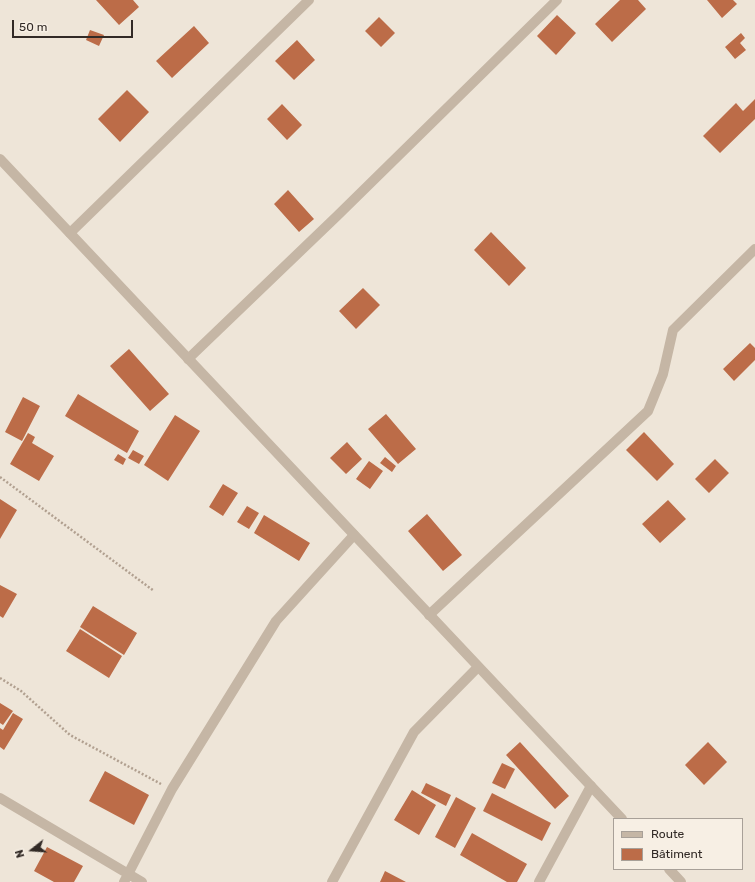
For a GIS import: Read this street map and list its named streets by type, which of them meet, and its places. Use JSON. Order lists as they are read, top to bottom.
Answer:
{
  "legend": ["Route", "Bâtiment"],
  "scale_bar": "50 m",
  "north": "left"
}
